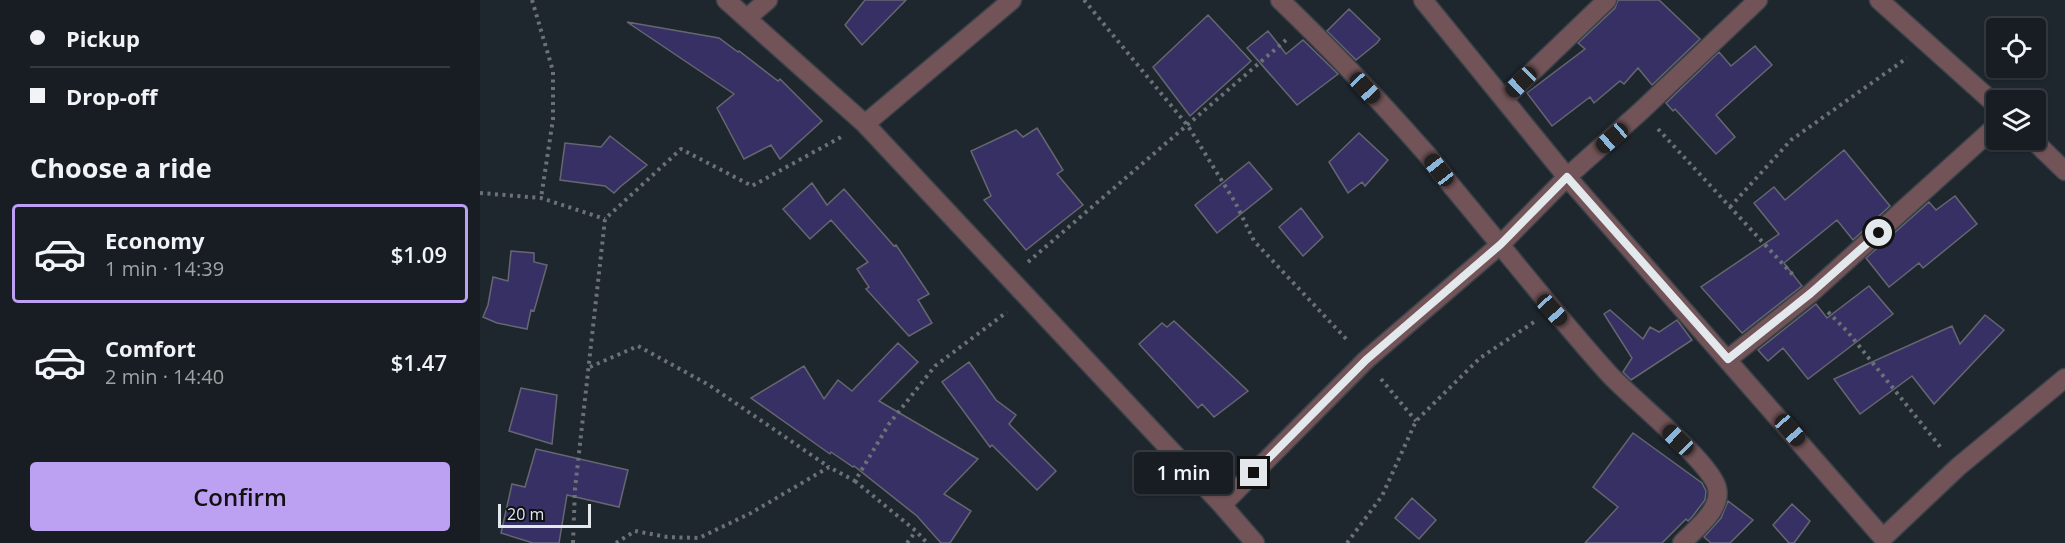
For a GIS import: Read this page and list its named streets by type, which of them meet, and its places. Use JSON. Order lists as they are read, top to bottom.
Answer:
{
  "scale_bar": "20 m",
  "page": {
    "banner": ["Pickup", "Drop-off"],
    "heading": "Choose a ride",
    "list": [
      {
        "name": "Economy",
        "note": "1 min · 14:39",
        "value": "$1.09"
      },
      {
        "name": "Comfort",
        "note": "2 min · 14:40",
        "value": "$1.47"
      }
    ],
    "buttons": "Confirm",
    "bubble": "1 min",
    "scale": "20 m"
  }
}
